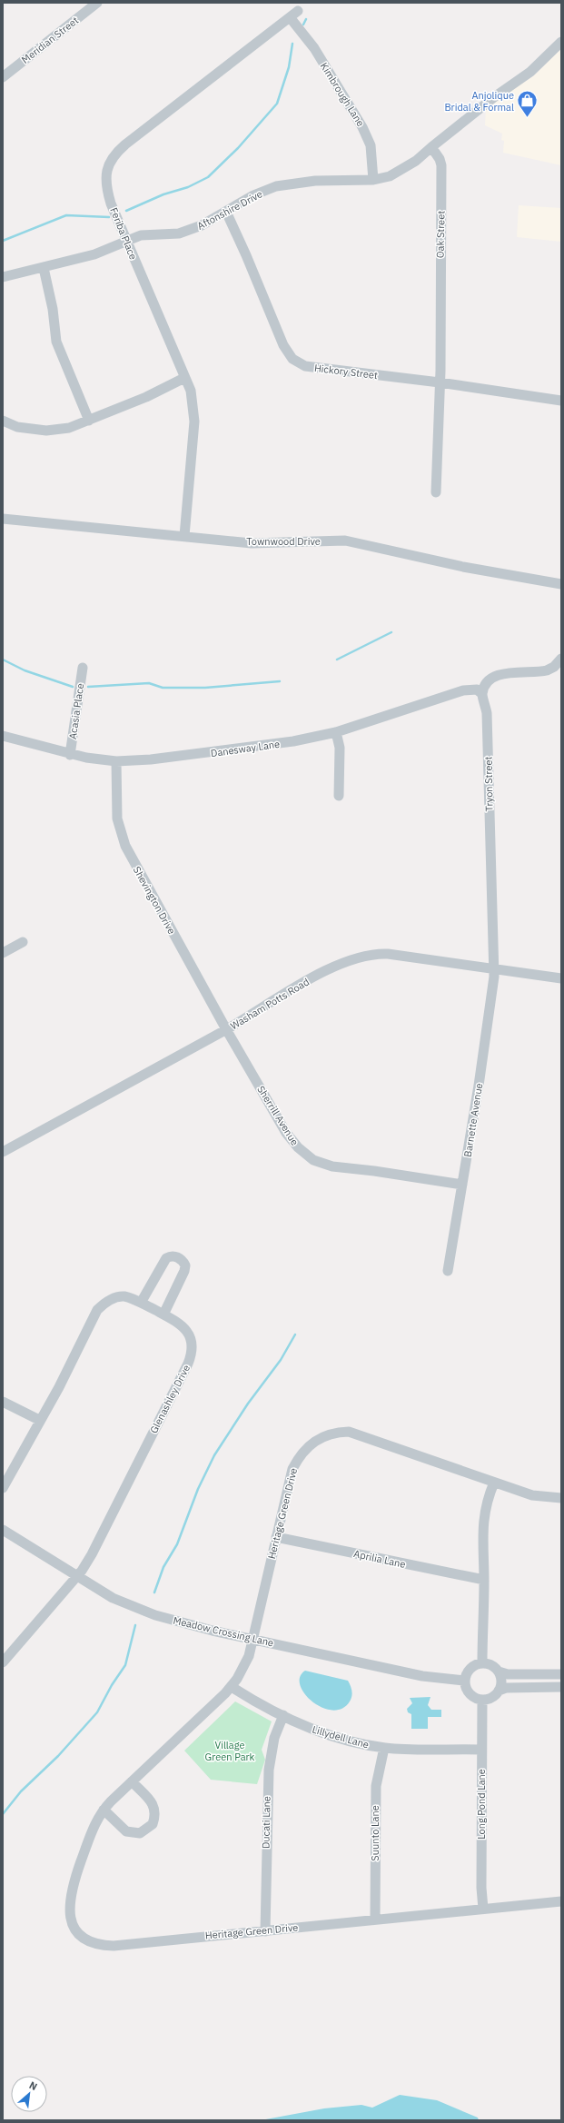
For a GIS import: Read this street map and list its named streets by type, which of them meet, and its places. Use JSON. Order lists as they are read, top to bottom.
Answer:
{
  "streets": {
    "street": [
      "Meridian Street",
      "Kimbrough Lane",
      "Aftonshire Drive",
      "Feriba Place",
      "Oak Street",
      "Hickory Street",
      "Townwood Drive",
      "Acasia Place",
      "Danesway Lane",
      "Tryon Street",
      "Shevington Drive",
      "Washam Potts Road",
      "Sherrill Avenue",
      "Barnette Avenue",
      "Glenashley Drive",
      "Heritage Green Drive",
      "Aprilia Lane",
      "Meadow Crossing Lane",
      "Lillydell Lane",
      "Long Pond Lane",
      "Ducati Lane",
      "Suunto Lane"
    ]
  },
  "crossings": [
    ["Kimbrough Lane", "Aftonshire Drive"],
    ["Kimbrough Lane", "Feriba Place"],
    ["Aftonshire Drive", "Feriba Place"],
    ["Aftonshire Drive", "Oak Street"],
    ["Aftonshire Drive", "Hickory Street"],
    ["Feriba Place", "Townwood Drive"],
    ["Oak Street", "Hickory Street"],
    ["Acasia Place", "Danesway Lane"],
    ["Danesway Lane", "Tryon Street"],
    ["Danesway Lane", "Shevington Drive"],
    ["Tryon Street", "Washam Potts Road"],
    ["Tryon Street", "Barnette Avenue"],
    ["Shevington Drive", "Washam Potts Road"],
    ["Shevington Drive", "Sherrill Avenue"],
    ["Washam Potts Road", "Sherrill Avenue"],
    ["Washam Potts Road", "Barnette Avenue"],
    ["Sherrill Avenue", "Barnette Avenue"],
    ["Glenashley Drive", "Meadow Crossing Lane"],
    ["Heritage Green Drive", "Aprilia Lane"],
    ["Heritage Green Drive", "Meadow Crossing Lane"],
    ["Heritage Green Drive", "Lillydell Lane"],
    ["Heritage Green Drive", "Long Pond Lane"],
    ["Heritage Green Drive", "Ducati Lane"],
    ["Heritage Green Drive", "Suunto Lane"],
    ["Meadow Crossing Lane", "Long Pond Lane"],
    ["Lillydell Lane", "Long Pond Lane"],
    ["Lillydell Lane", "Ducati Lane"],
    ["Lillydell Lane", "Suunto Lane"]
  ],
  "parks": ["Village Green Park"],
  "places": {
    "shop": ["Anjolique Bridal & Formal"]
  },
  "north": "top right"
}
